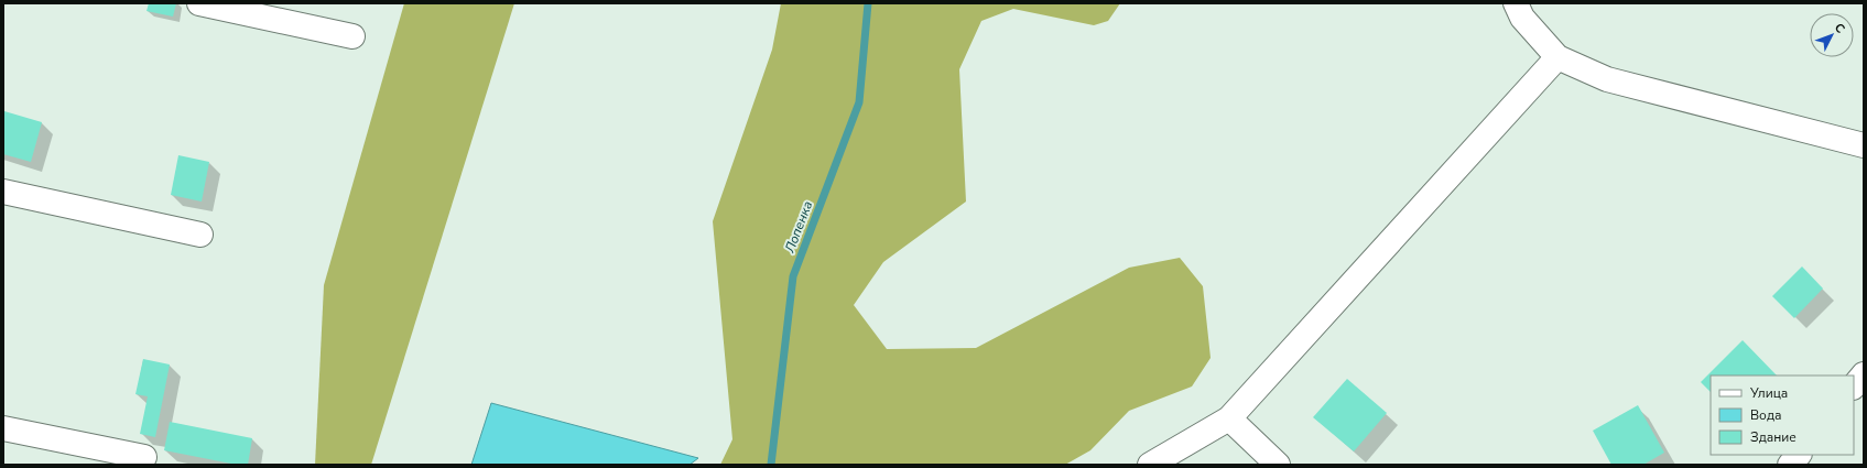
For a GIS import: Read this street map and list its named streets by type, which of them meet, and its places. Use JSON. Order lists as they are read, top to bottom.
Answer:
{
  "water": ["Лопенка"],
  "legend": ["Улица", "Вода", "Здание"],
  "north": "top right"
}
